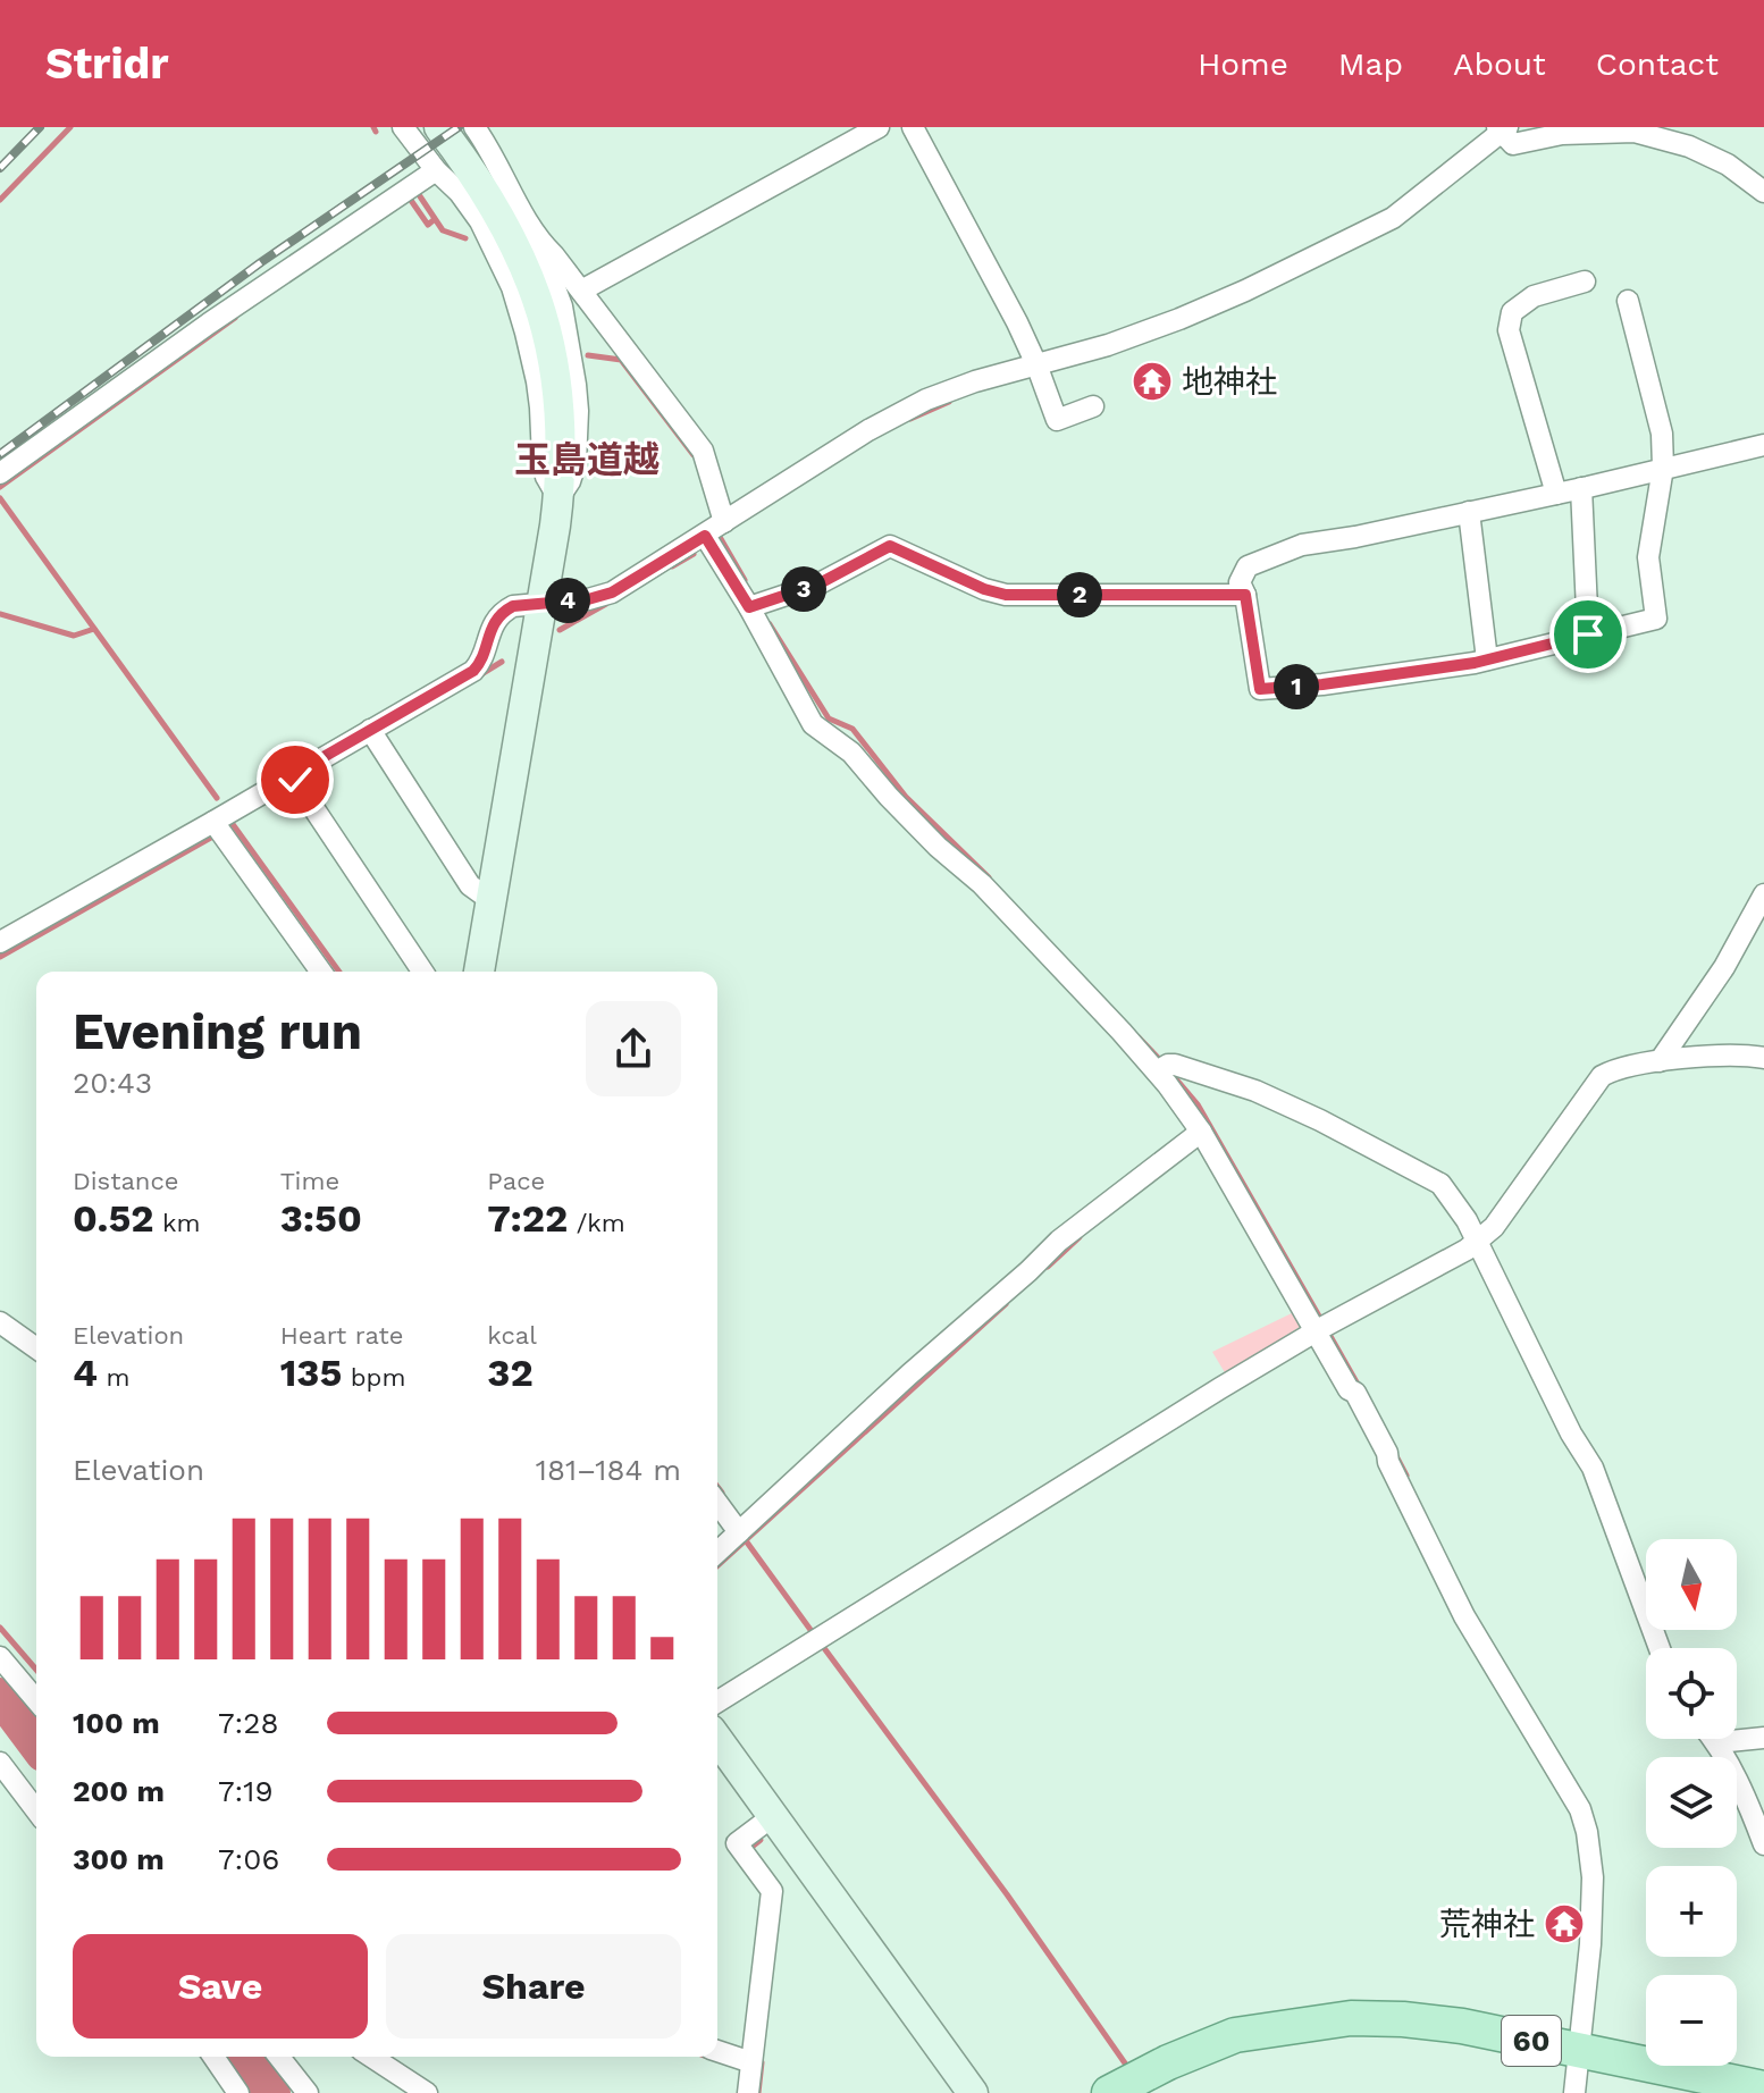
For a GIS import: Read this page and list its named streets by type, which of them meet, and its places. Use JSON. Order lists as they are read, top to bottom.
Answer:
{
  "streets": {
    "main road": ["60"]
  },
  "districts": ["玉島道越"],
  "places": {
    "temple": ["地神社", "荒神社"]
  },
  "north": "bottom",
  "page": {
    "header": "Stridr",
    "nav": [
      "Home",
      "Map",
      "About",
      "Contact"
    ],
    "pins": [
      "3",
      "2",
      "4",
      "1"
    ],
    "heading": ["Evening run", "20:43"],
    "stats": [
      ["Distance", "0.52 km"],
      ["Time", "3:50"],
      ["Pace", "7:22 /km"],
      ["Elevation", "4 m"],
      ["Heart rate", "135 bpm"],
      ["kcal", "32"]
    ],
    "chart": ["Elevation", "181–184 m"],
    "map_buttons": ["+", "−"],
    "list": [
      {
        "name": "100 m",
        "note": "7:28"
      },
      {
        "name": "200 m",
        "note": "7:19"
      },
      {
        "name": "300 m",
        "note": "7:06"
      }
    ],
    "buttons": ["Save", "Share"]
  }
}
